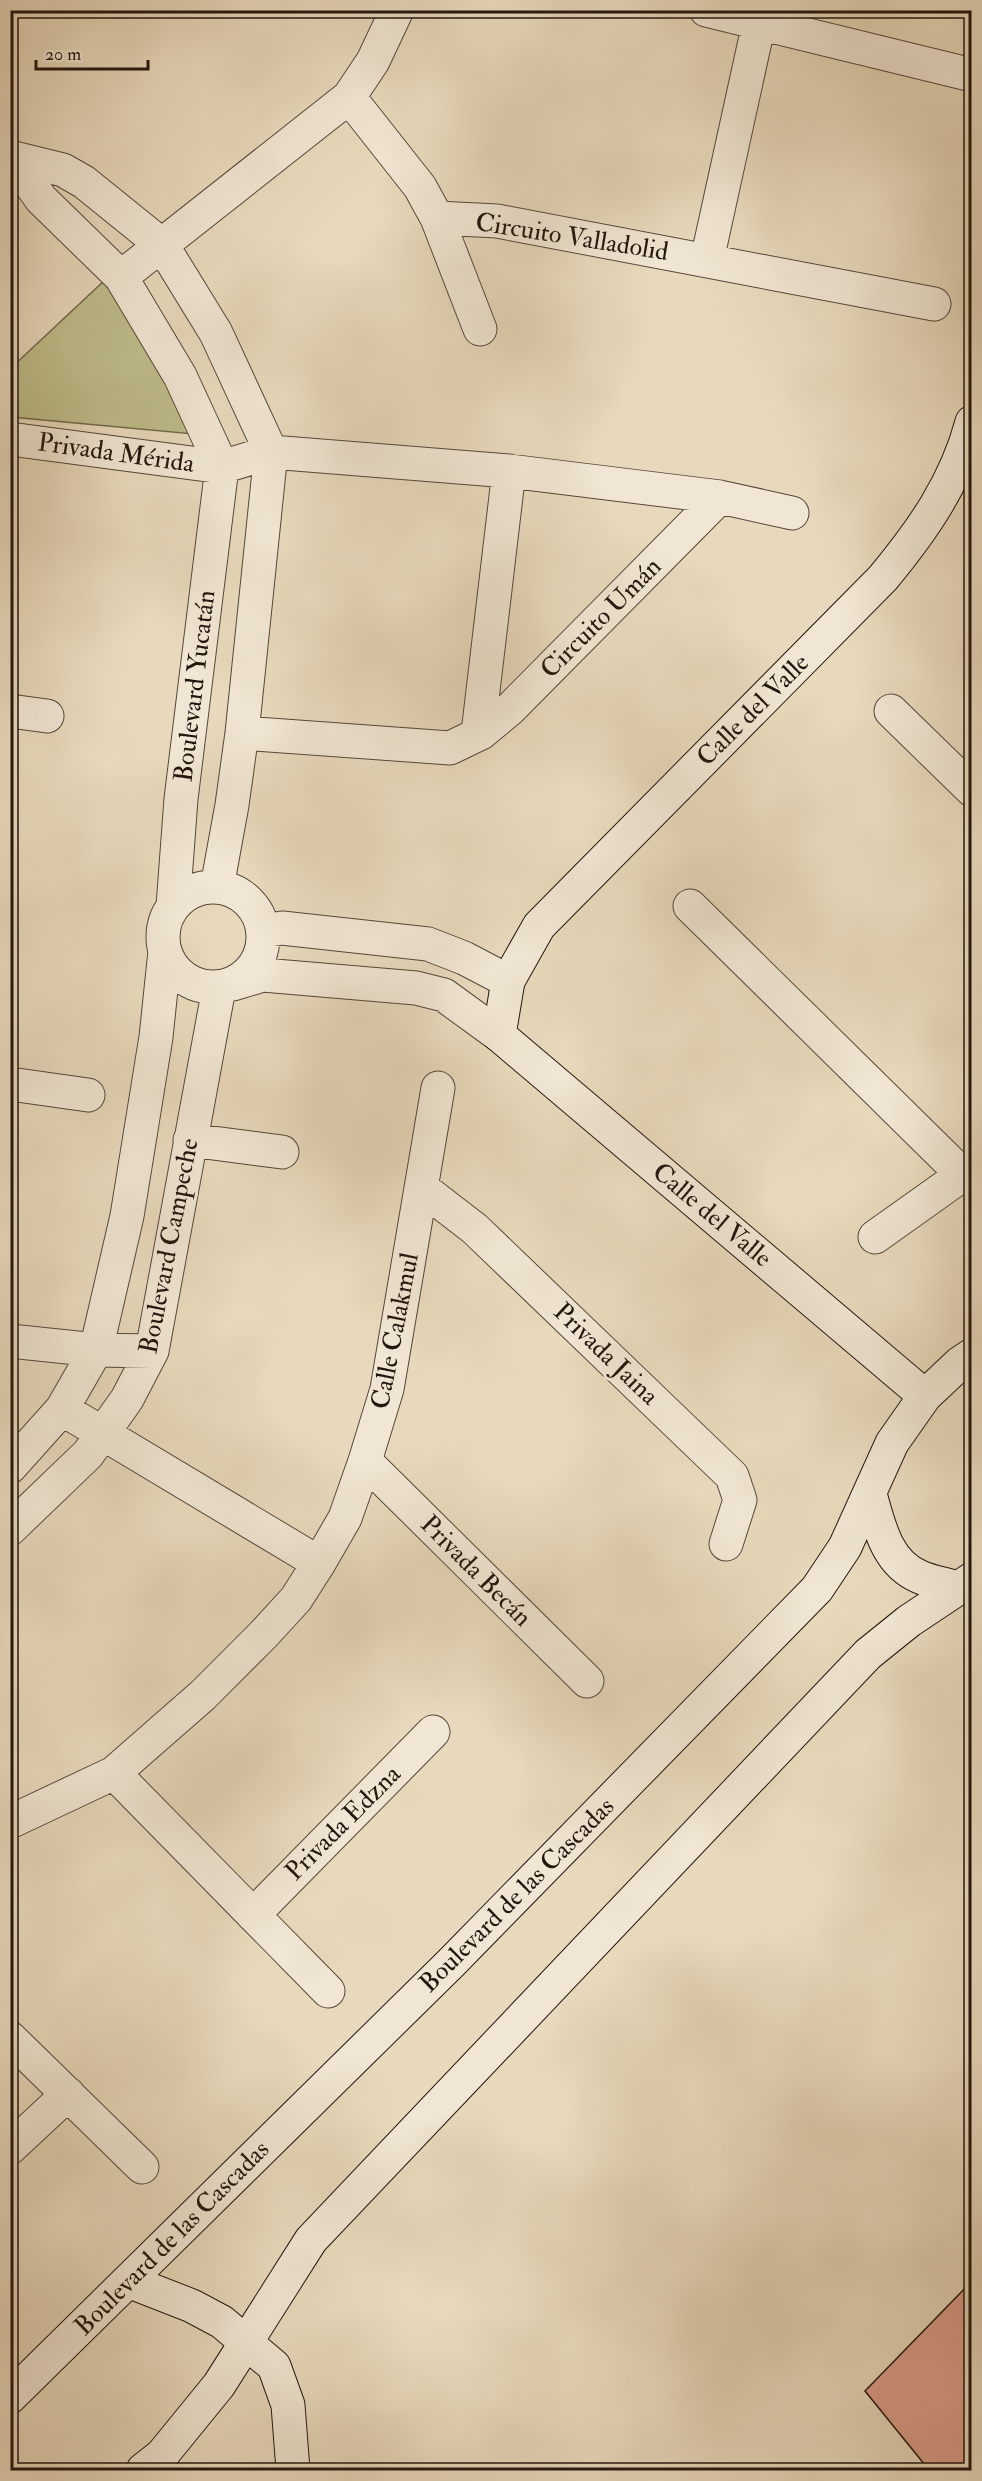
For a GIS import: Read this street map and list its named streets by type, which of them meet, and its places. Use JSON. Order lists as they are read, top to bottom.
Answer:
{
  "streets": {
    "street": [
      "Circuito Valladolid",
      "Privada Mérida",
      "Circuito Umán",
      "Boulevard Yucatán",
      "Calle del Valle",
      "Boulevard Campeche",
      "Calle Calakmul",
      "Privada Jaina",
      "Privada Becán",
      "Privada Edzna",
      "Boulevard de las Cascadas"
    ]
  },
  "crossings": [
    ["Privada Mérida", "Boulevard Yucatán"],
    ["Circuito Umán", "Boulevard Yucatán"],
    ["Boulevard Yucatán", "Calle del Valle"],
    ["Boulevard Yucatán", "Boulevard Campeche"],
    ["Calle del Valle", "Boulevard Campeche"],
    ["Calle del Valle", "Boulevard de las Cascadas"],
    ["Calle Calakmul", "Privada Jaina"],
    ["Calle Calakmul", "Privada Becán"]
  ],
  "scale_bar": "20 m"
}
